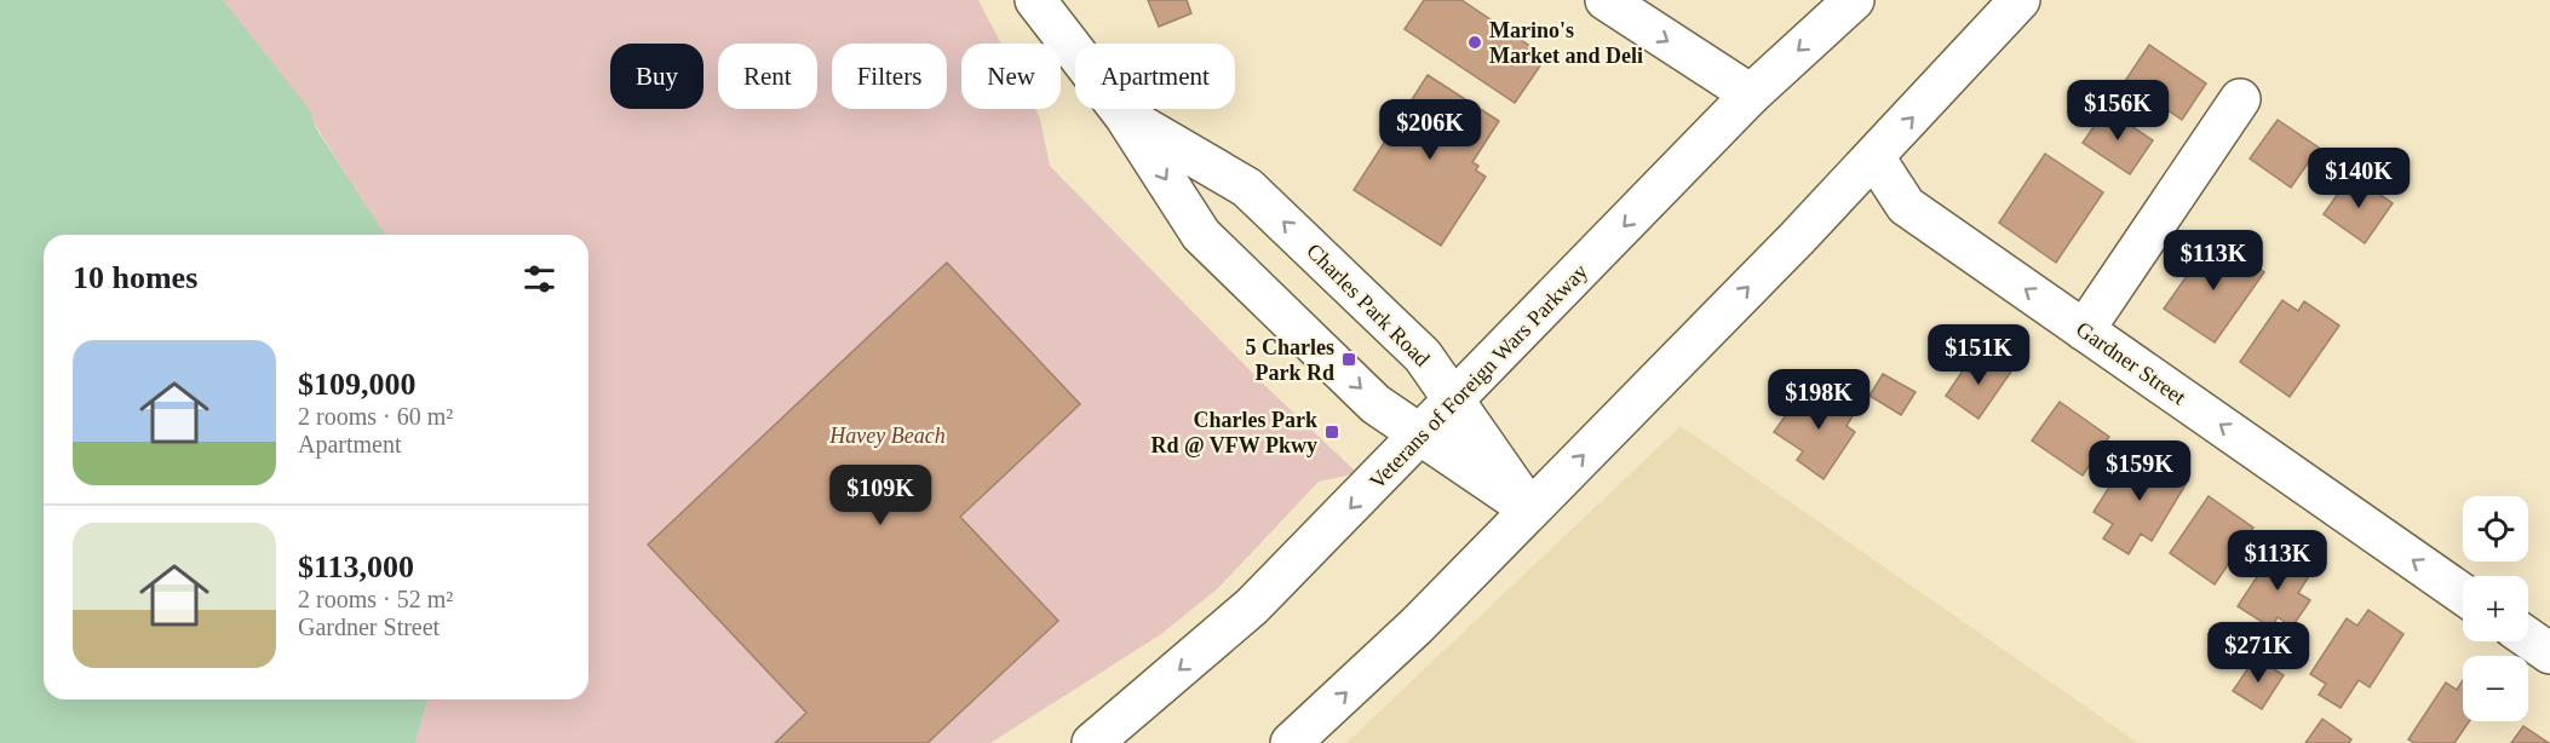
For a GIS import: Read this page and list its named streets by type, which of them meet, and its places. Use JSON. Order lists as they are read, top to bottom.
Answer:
{
  "streets": {
    "main road": ["Charles Park Road", "Gardner Street", "Veterans of Foreign Wars Parkway"]
  },
  "crossings": [
    ["Charles Park Road", "Veterans of Foreign Wars Parkway"]
  ],
  "one_way": ["Gardner Street"],
  "parks": ["Havey Beach"],
  "places": {
    "other": ["Marino's Market and Deli"],
    "transit": ["5 Charles Park Rd", "Charles Park Rd @ VFW Pkwy"]
  },
  "page": {
    "chip": [
      "Buy",
      "Rent",
      "Filters",
      "New",
      "Apartment"
    ],
    "price": [
      "$156K",
      "$206K",
      "$140K",
      "$113K",
      "$151K",
      "$198K",
      "$159K",
      "$109K",
      "$113K",
      "$271K"
    ],
    "heading": "10 homes",
    "list": [
      {
        "name": "$109,000",
        "note": "2 rooms · 60 m² · Apartment"
      },
      {
        "name": "$113,000",
        "note": "2 rooms · 52 m² · Gardner Street"
      }
    ],
    "map_buttons": ["+", "−"]
  }
}
